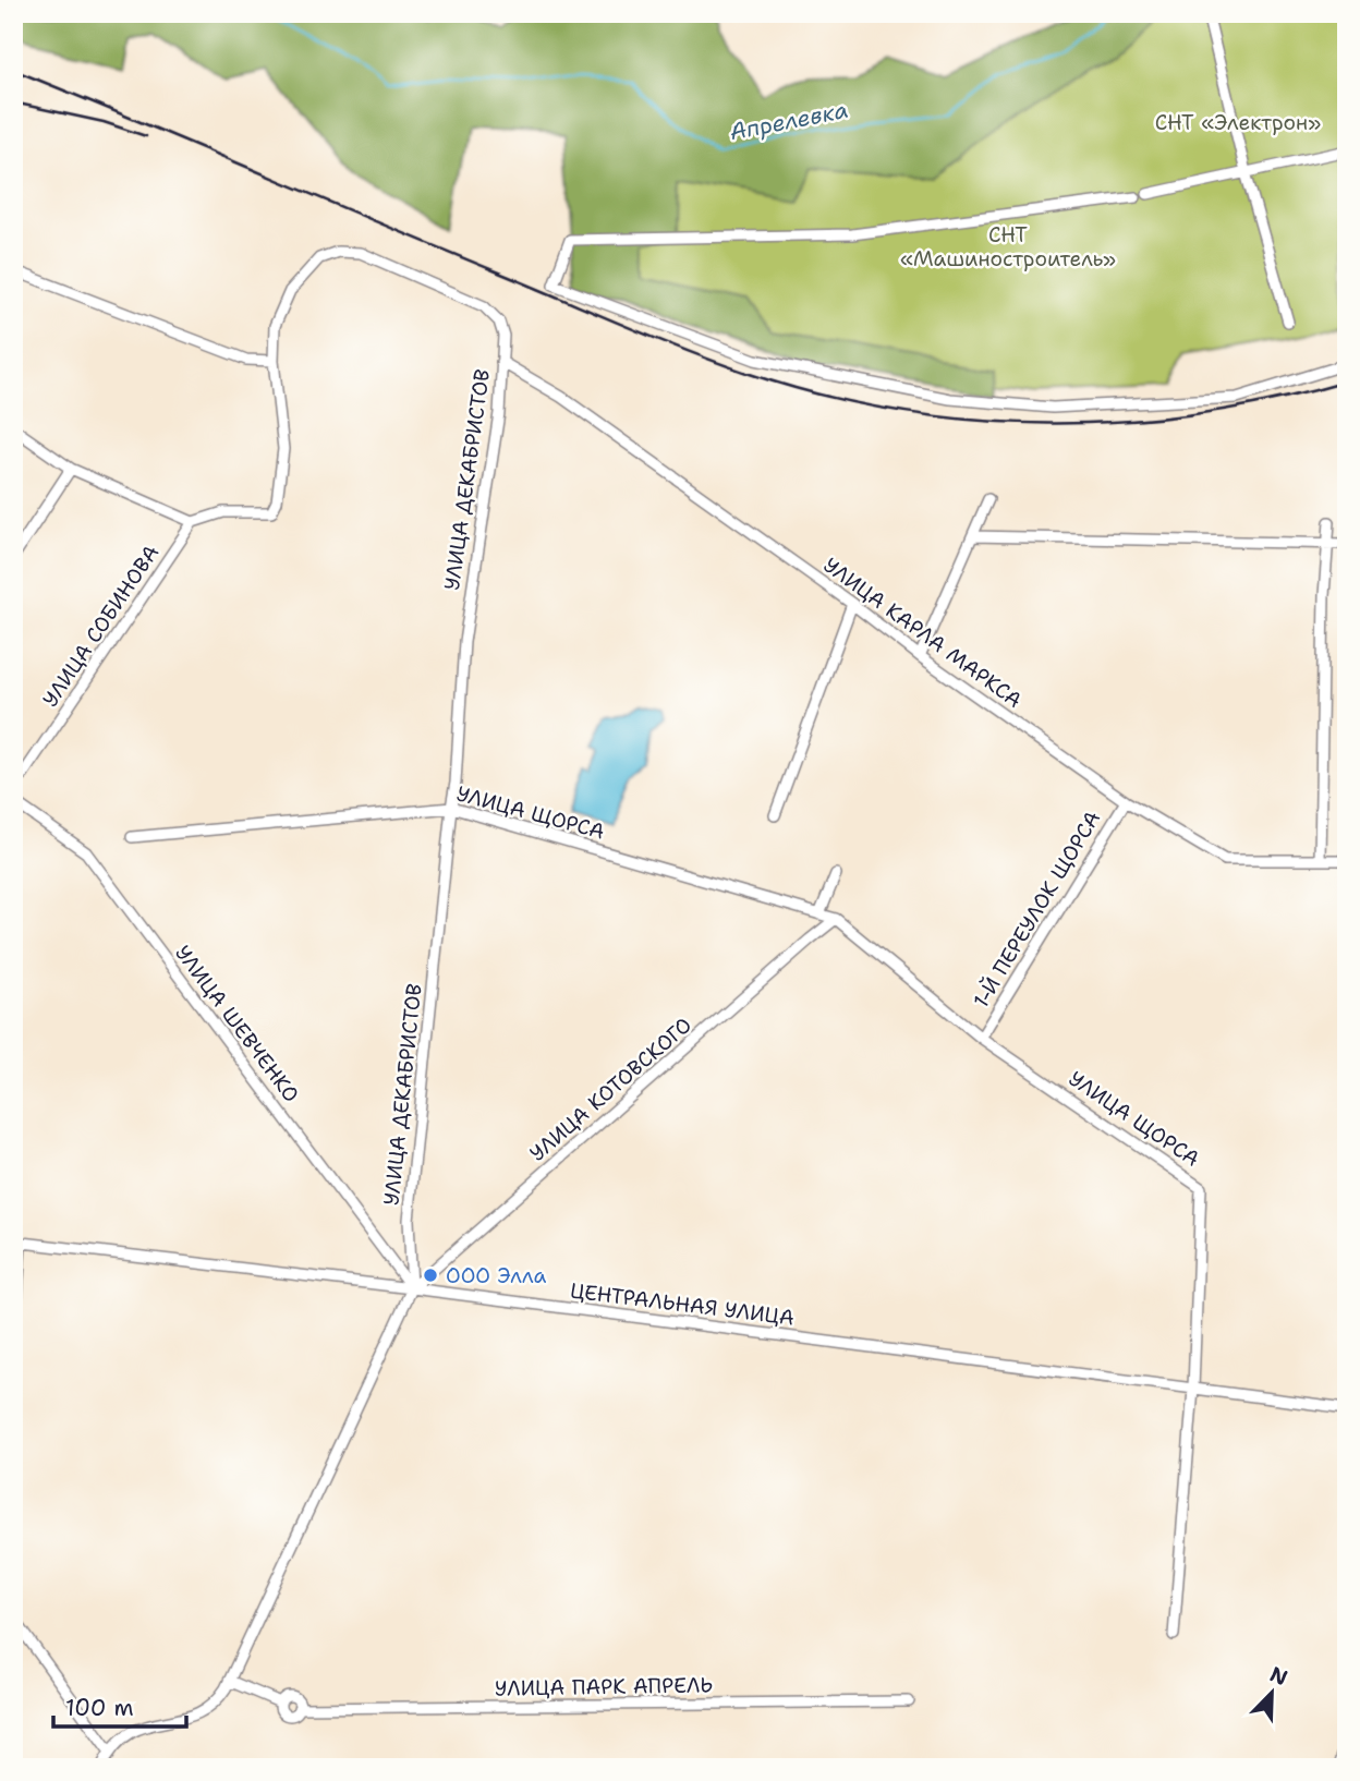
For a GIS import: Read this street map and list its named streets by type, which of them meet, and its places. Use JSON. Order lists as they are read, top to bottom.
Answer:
{
  "streets": {
    "street": [
      "УЛИЦА ДЕКАБРИСТОВ",
      "УЛИЦА СОБИНОВА",
      "УЛИЦА КАРЛА МАРКСА",
      "УЛИЦА ЩОРСА",
      "1-Й ПЕРЕУЛОК ЩОРСА",
      "УЛИЦА ШЕВЧЕНКО",
      "УЛИЦА КОТОВСКОГО",
      "ЦЕНТРАЛЬНАЯ УЛИЦА",
      "УЛИЦА ПАРК АПРЕЛЬ"
    ]
  },
  "crossings": [
    ["УЛИЦА ДЕКАБРИСТОВ", "УЛИЦА КАРЛА МАРКСА"],
    ["УЛИЦА ДЕКАБРИСТОВ", "УЛИЦА ЩОРСА"],
    ["УЛИЦА ДЕКАБРИСТОВ", "УЛИЦА ШЕВЧЕНКО"],
    ["УЛИЦА ДЕКАБРИСТОВ", "УЛИЦА КОТОВСКОГО"],
    ["УЛИЦА ДЕКАБРИСТОВ", "ЦЕНТРАЛЬНАЯ УЛИЦА"],
    ["УЛИЦА ДЕКАБРИСТОВ", "УЛИЦА ПАРК АПРЕЛЬ"],
    ["УЛИЦА КАРЛА МАРКСА", "1-Й ПЕРЕУЛОК ЩОРСА"],
    ["УЛИЦА ЩОРСА", "1-Й ПЕРЕУЛОК ЩОРСА"],
    ["УЛИЦА ЩОРСА", "УЛИЦА КОТОВСКОГО"],
    ["УЛИЦА ЩОРСА", "ЦЕНТРАЛЬНАЯ УЛИЦА"],
    ["УЛИЦА ШЕВЧЕНКО", "УЛИЦА КОТОВСКОГО"],
    ["УЛИЦА ШЕВЧЕНКО", "ЦЕНТРАЛЬНАЯ УЛИЦА"],
    ["УЛИЦА КОТОВСКОГО", "ЦЕНТРАЛЬНАЯ УЛИЦА"]
  ],
  "water": ["Апрелевка"],
  "parks": ["СНТ «Электрон»", "СНТ «Машиностроитель»"],
  "places": ["ООО Элла"],
  "scale_bar": "100 m",
  "north": "top right"
}
